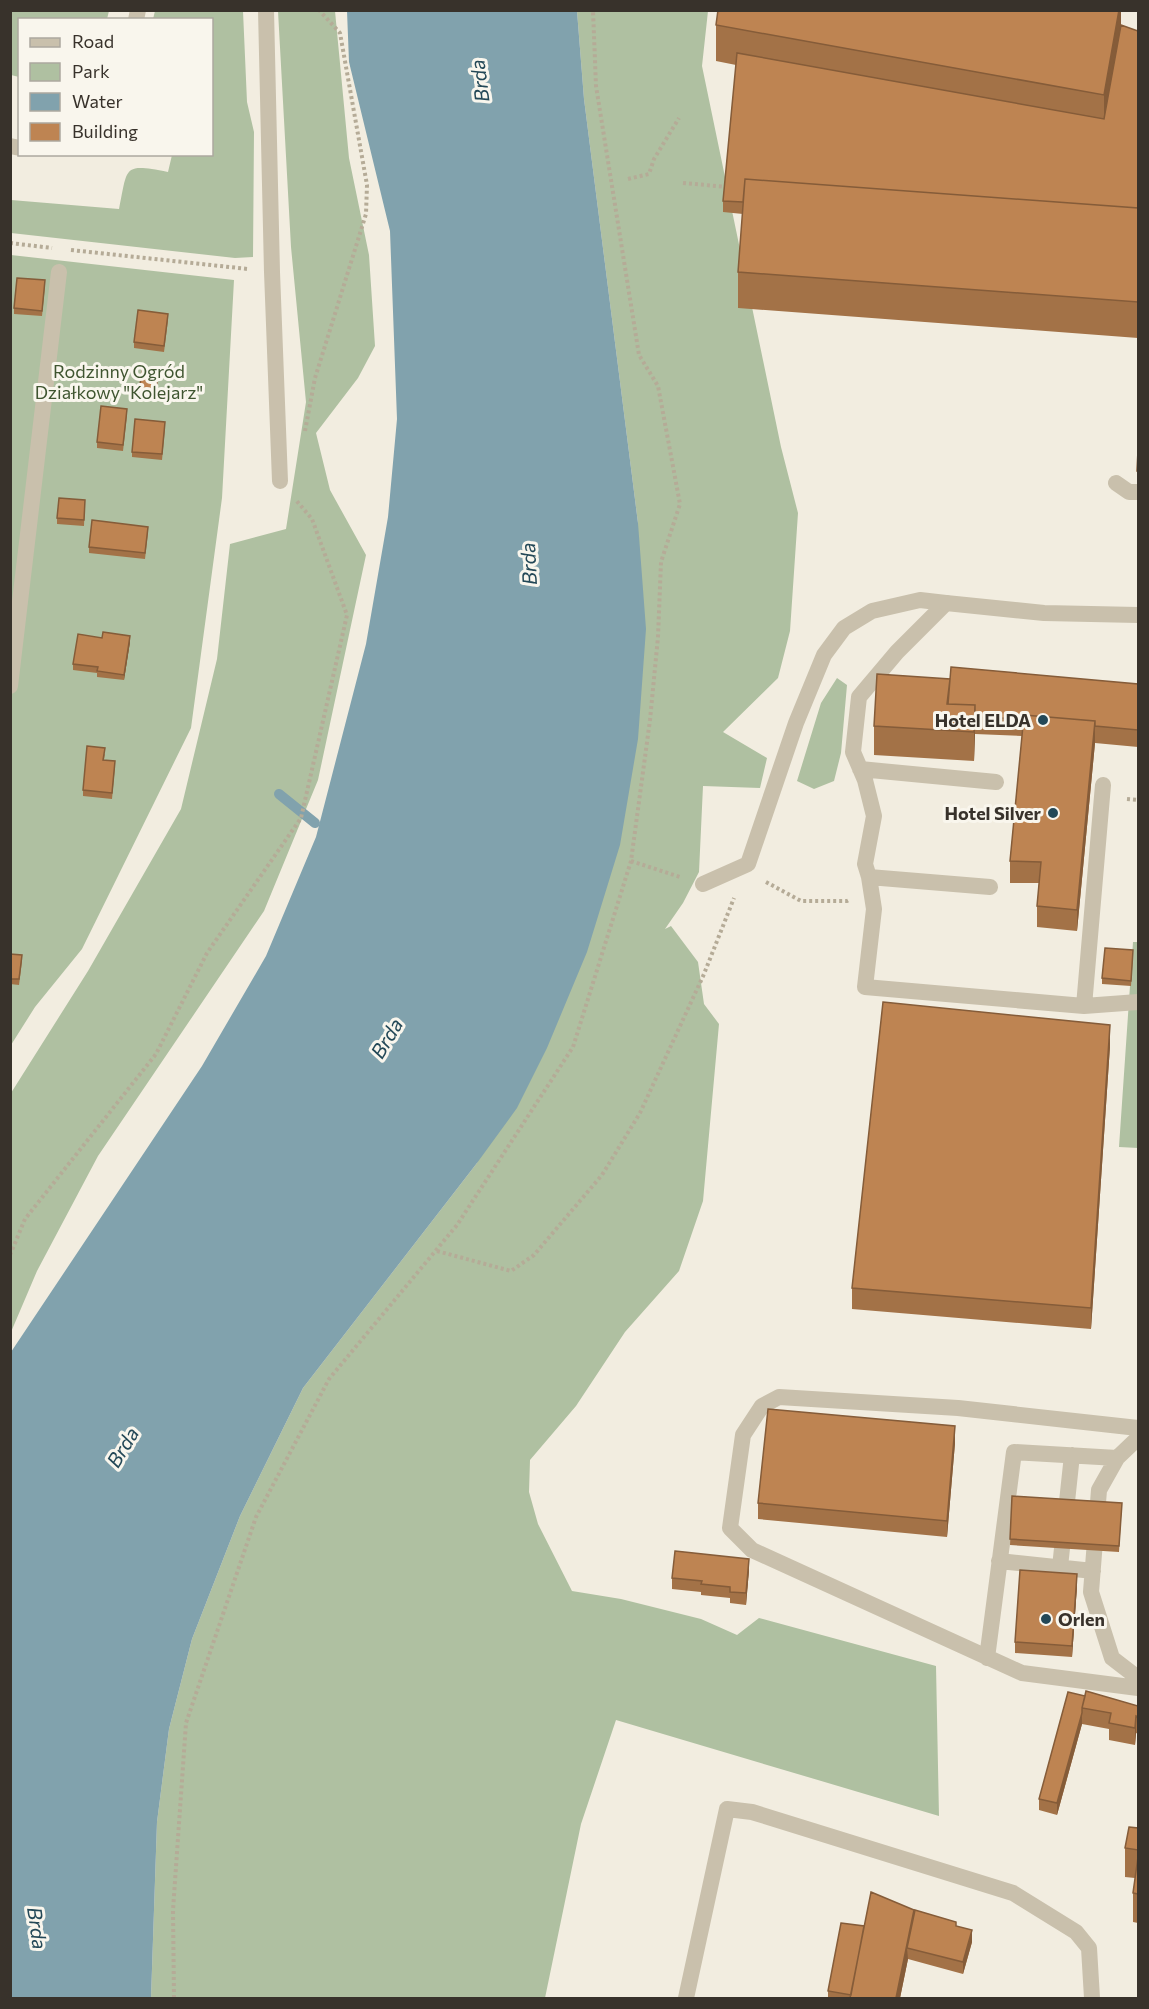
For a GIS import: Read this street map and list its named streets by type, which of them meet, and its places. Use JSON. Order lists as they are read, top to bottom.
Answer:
{
  "water": ["Brda"],
  "parks": ["Rodzinny Ogród Działkowy \"Kolejarz\""],
  "places": ["Hotel ELDA", "Hotel Silver", "Orlen"],
  "legend": [
    "Road",
    "Park",
    "Water",
    "Building"
  ]
}
